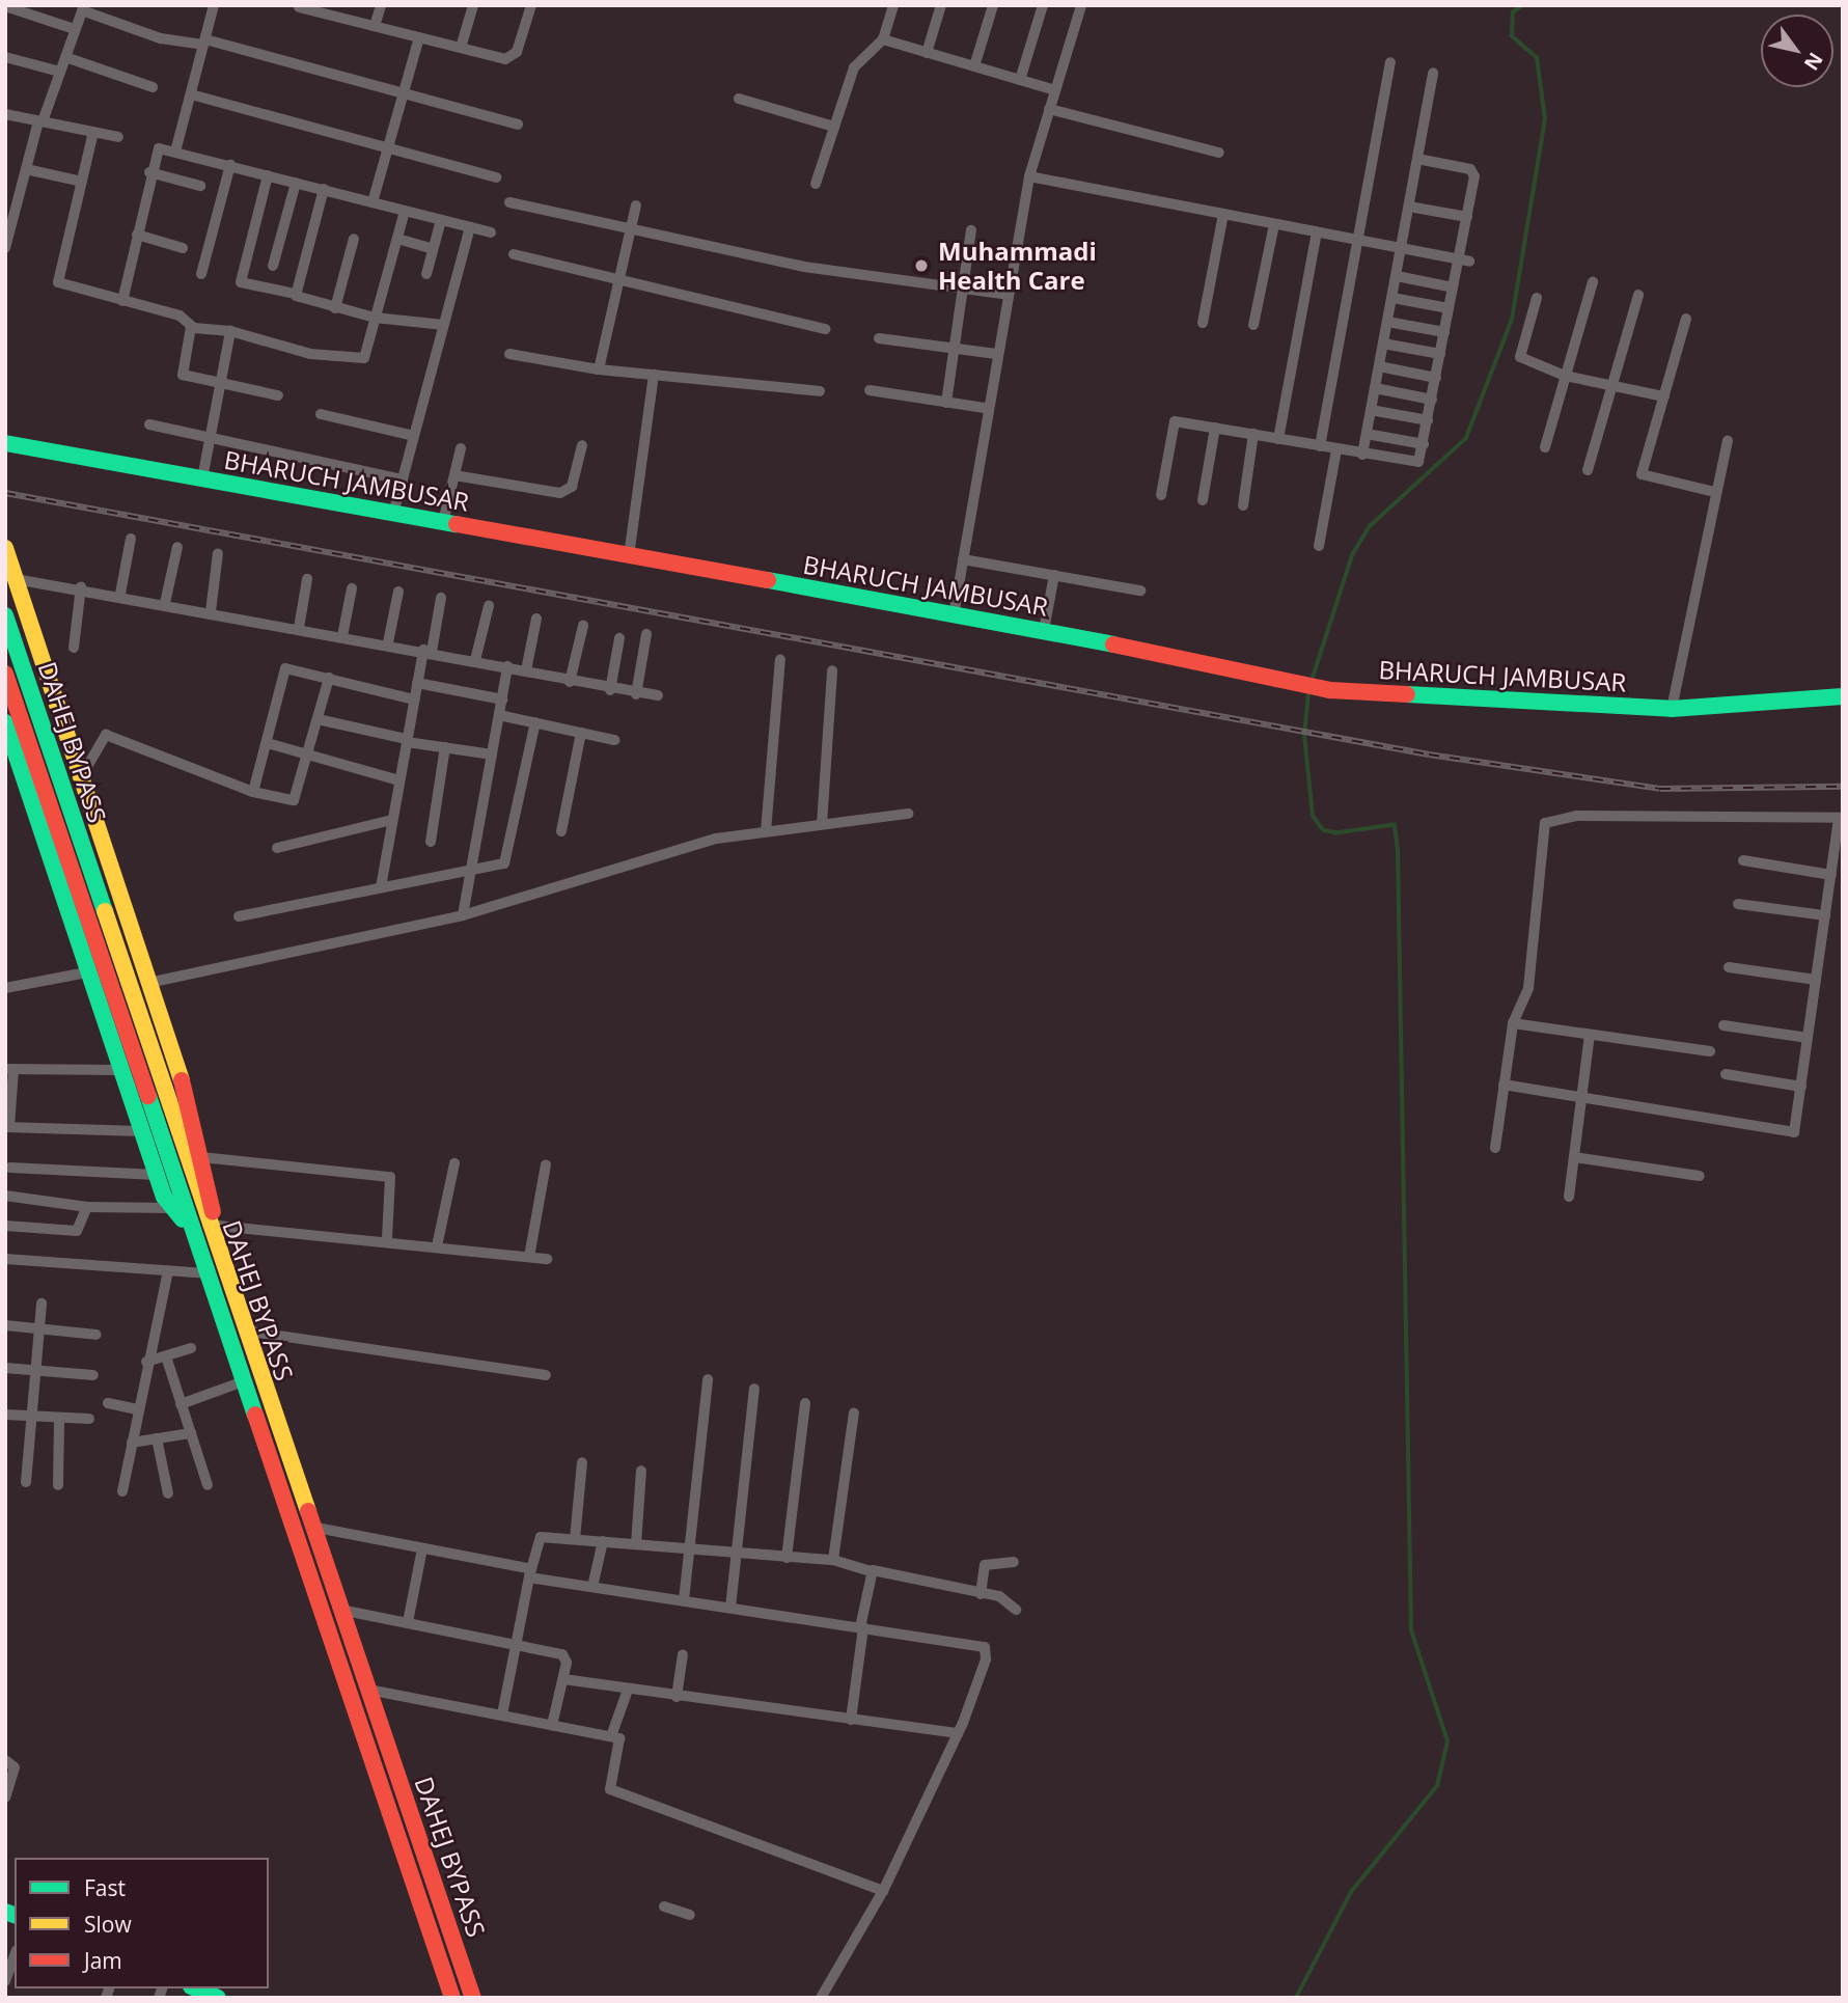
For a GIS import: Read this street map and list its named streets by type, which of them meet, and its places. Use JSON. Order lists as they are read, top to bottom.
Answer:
{
  "streets": {
    "main road": ["BHARUCH JAMBUSAR", "DAHEJ BYPASS"]
  },
  "places": ["Muhammadi Health Care"],
  "legend": ["Fast", "Slow", "Jam"],
  "north": "bottom right"
}
